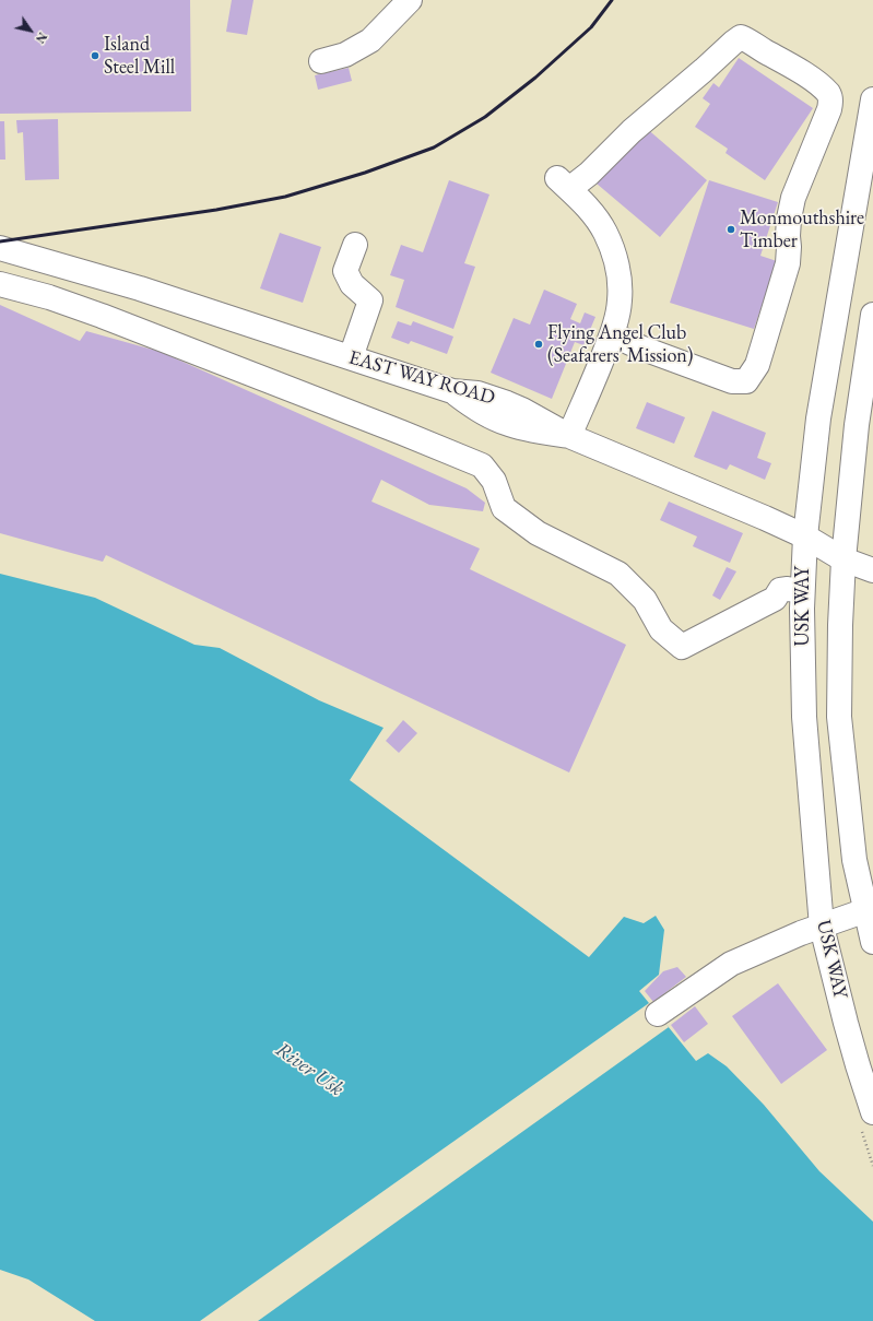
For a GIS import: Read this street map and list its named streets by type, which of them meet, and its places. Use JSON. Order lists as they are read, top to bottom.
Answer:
{
  "streets": {
    "main road": ["EAST WAY ROAD", "USK WAY"]
  },
  "crossings": [
    ["EAST WAY ROAD", "USK WAY"]
  ],
  "water": ["River Usk"],
  "places": ["Island Steel Mill", "Monmouthshire Timber", "Flying Angel Club (Seafarers' Mission)"],
  "north": "bottom right"
}
